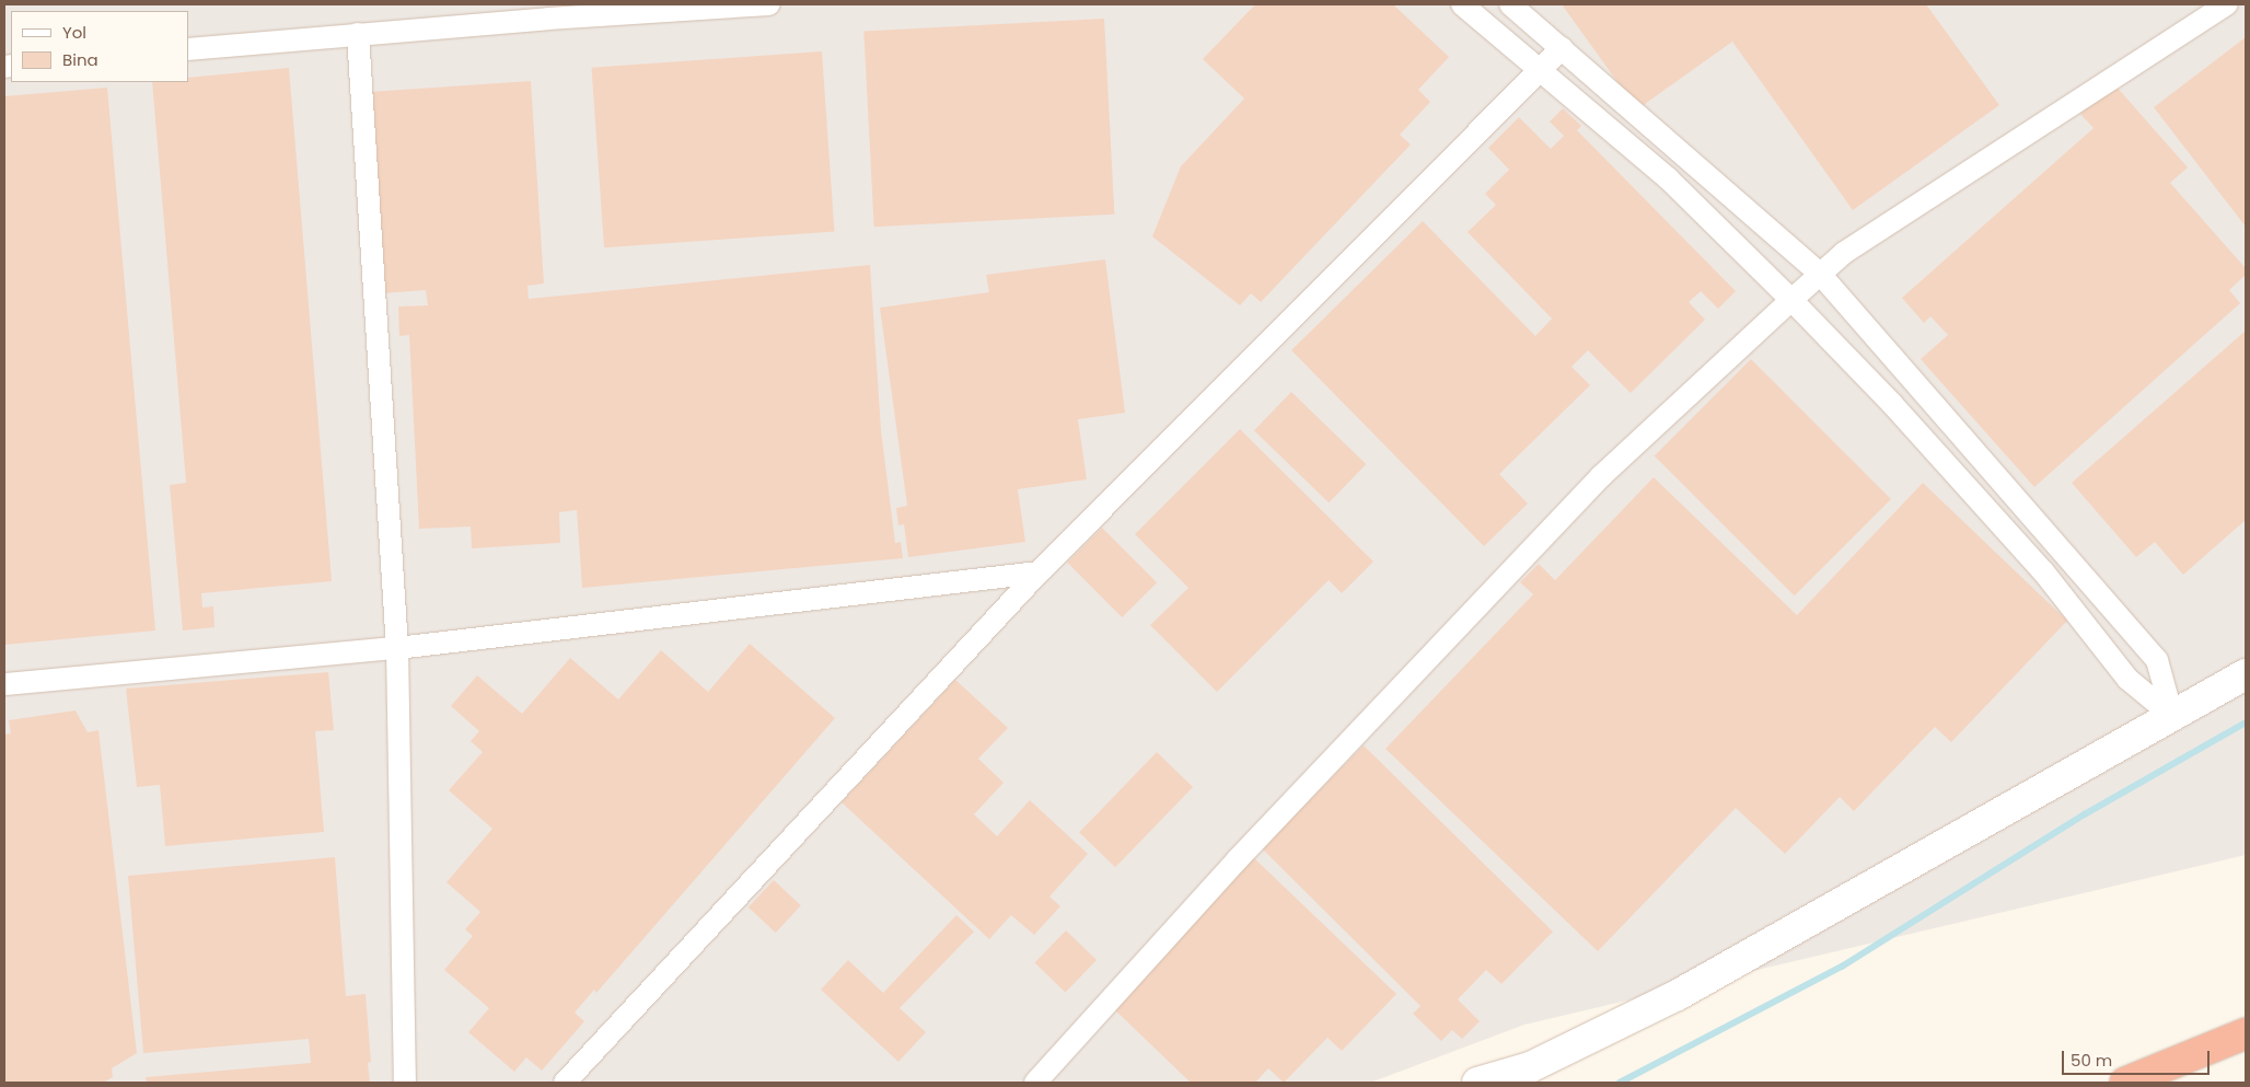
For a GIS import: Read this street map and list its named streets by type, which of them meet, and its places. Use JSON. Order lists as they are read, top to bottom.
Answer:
{
  "legend": ["Yol", "Bina"],
  "scale_bar": "50 m"
}
